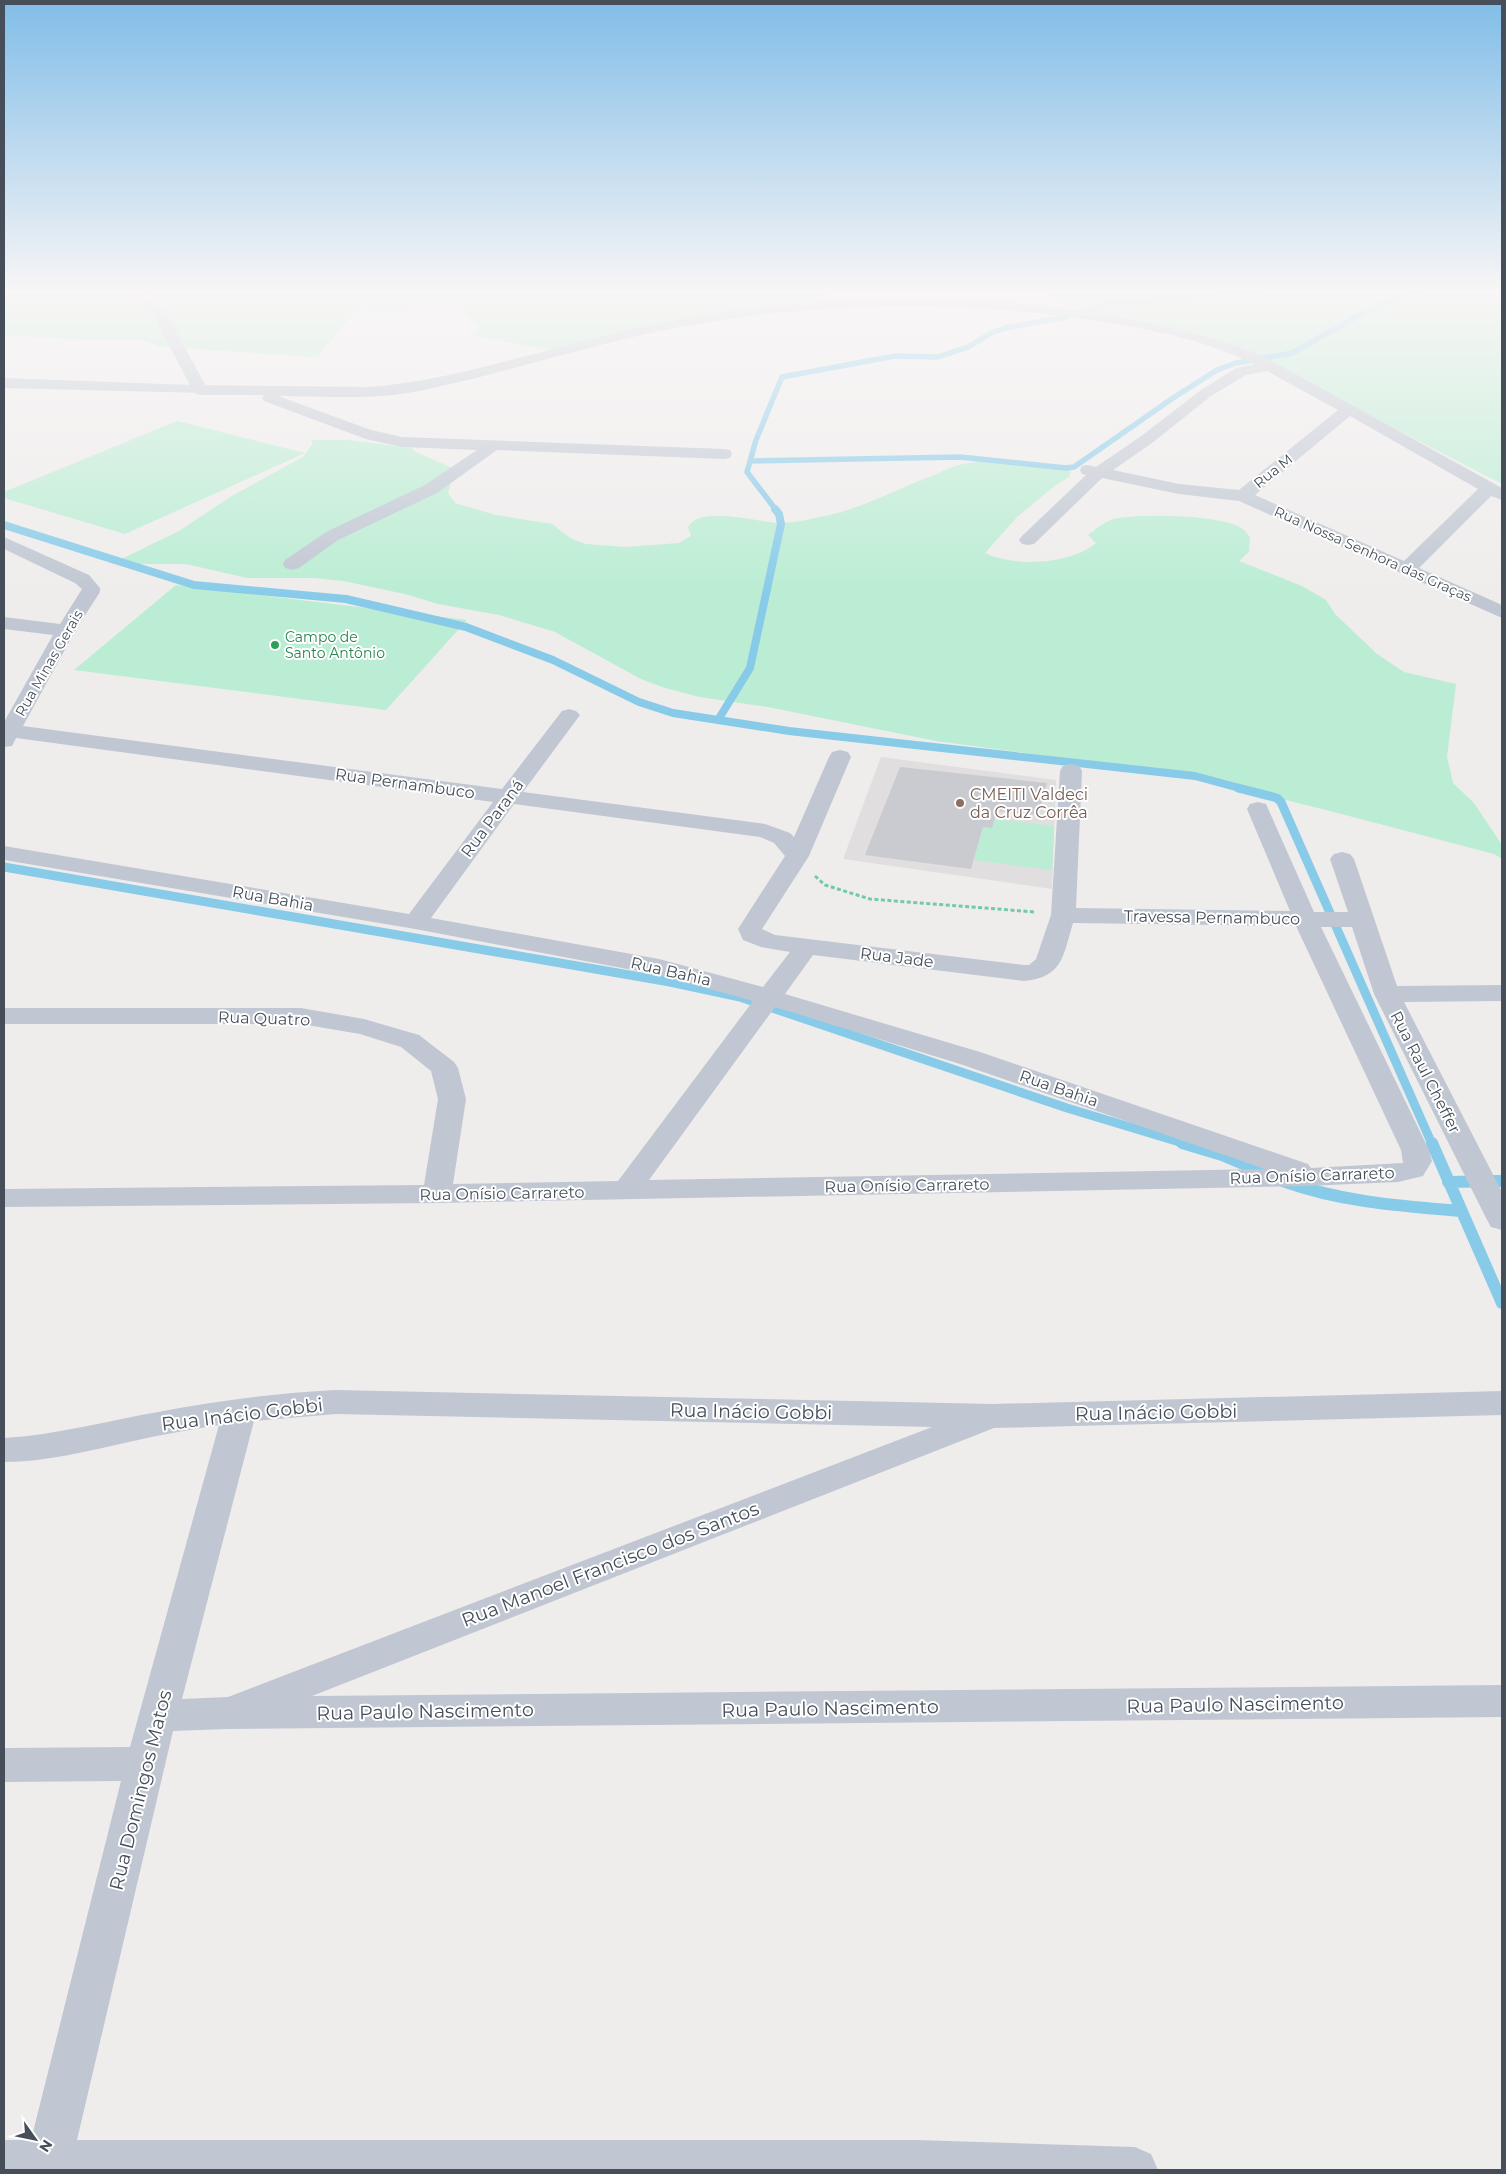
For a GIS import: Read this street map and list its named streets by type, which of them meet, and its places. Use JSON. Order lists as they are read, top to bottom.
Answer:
{
  "streets": {
    "street": [
      "Rua M",
      "Rua Nossa Senhora das Graças",
      "Rua Minas Gerais",
      "Rua Pernambuco",
      "Rua Paraná",
      "Rua Bahia",
      "Travessa Pernambuco",
      "Rua Jade",
      "Rua Quatro",
      "Rua Raul Cheffer",
      "Rua Onísio Carrareto",
      "Rua Inácio Gobbi",
      "Rua Manoel Francisco dos Santos",
      "Rua Paulo Nascimento",
      "Rua Domingos Matos"
    ]
  },
  "crossings": [
    ["Rua M", "Rua Nossa Senhora das Graças"],
    ["Rua Minas Gerais", "Rua Pernambuco"],
    ["Rua Pernambuco", "Rua Paraná"],
    ["Rua Pernambuco", "Rua Jade"],
    ["Rua Paraná", "Rua Bahia"],
    ["Rua Bahia", "Rua Onísio Carrareto"],
    ["Travessa Pernambuco", "Rua Jade"],
    ["Travessa Pernambuco", "Rua Raul Cheffer"],
    ["Travessa Pernambuco", "Rua Onísio Carrareto"],
    ["Rua Quatro", "Rua Onísio Carrareto"],
    ["Rua Inácio Gobbi", "Rua Manoel Francisco dos Santos"],
    ["Rua Inácio Gobbi", "Rua Domingos Matos"],
    ["Rua Manoel Francisco dos Santos", "Rua Paulo Nascimento"],
    ["Rua Paulo Nascimento", "Rua Domingos Matos"]
  ],
  "places": ["Campo de Santo Antônio", "CMEITI Valdeci da Cruz Corrêa"],
  "north": "bottom right"
}
